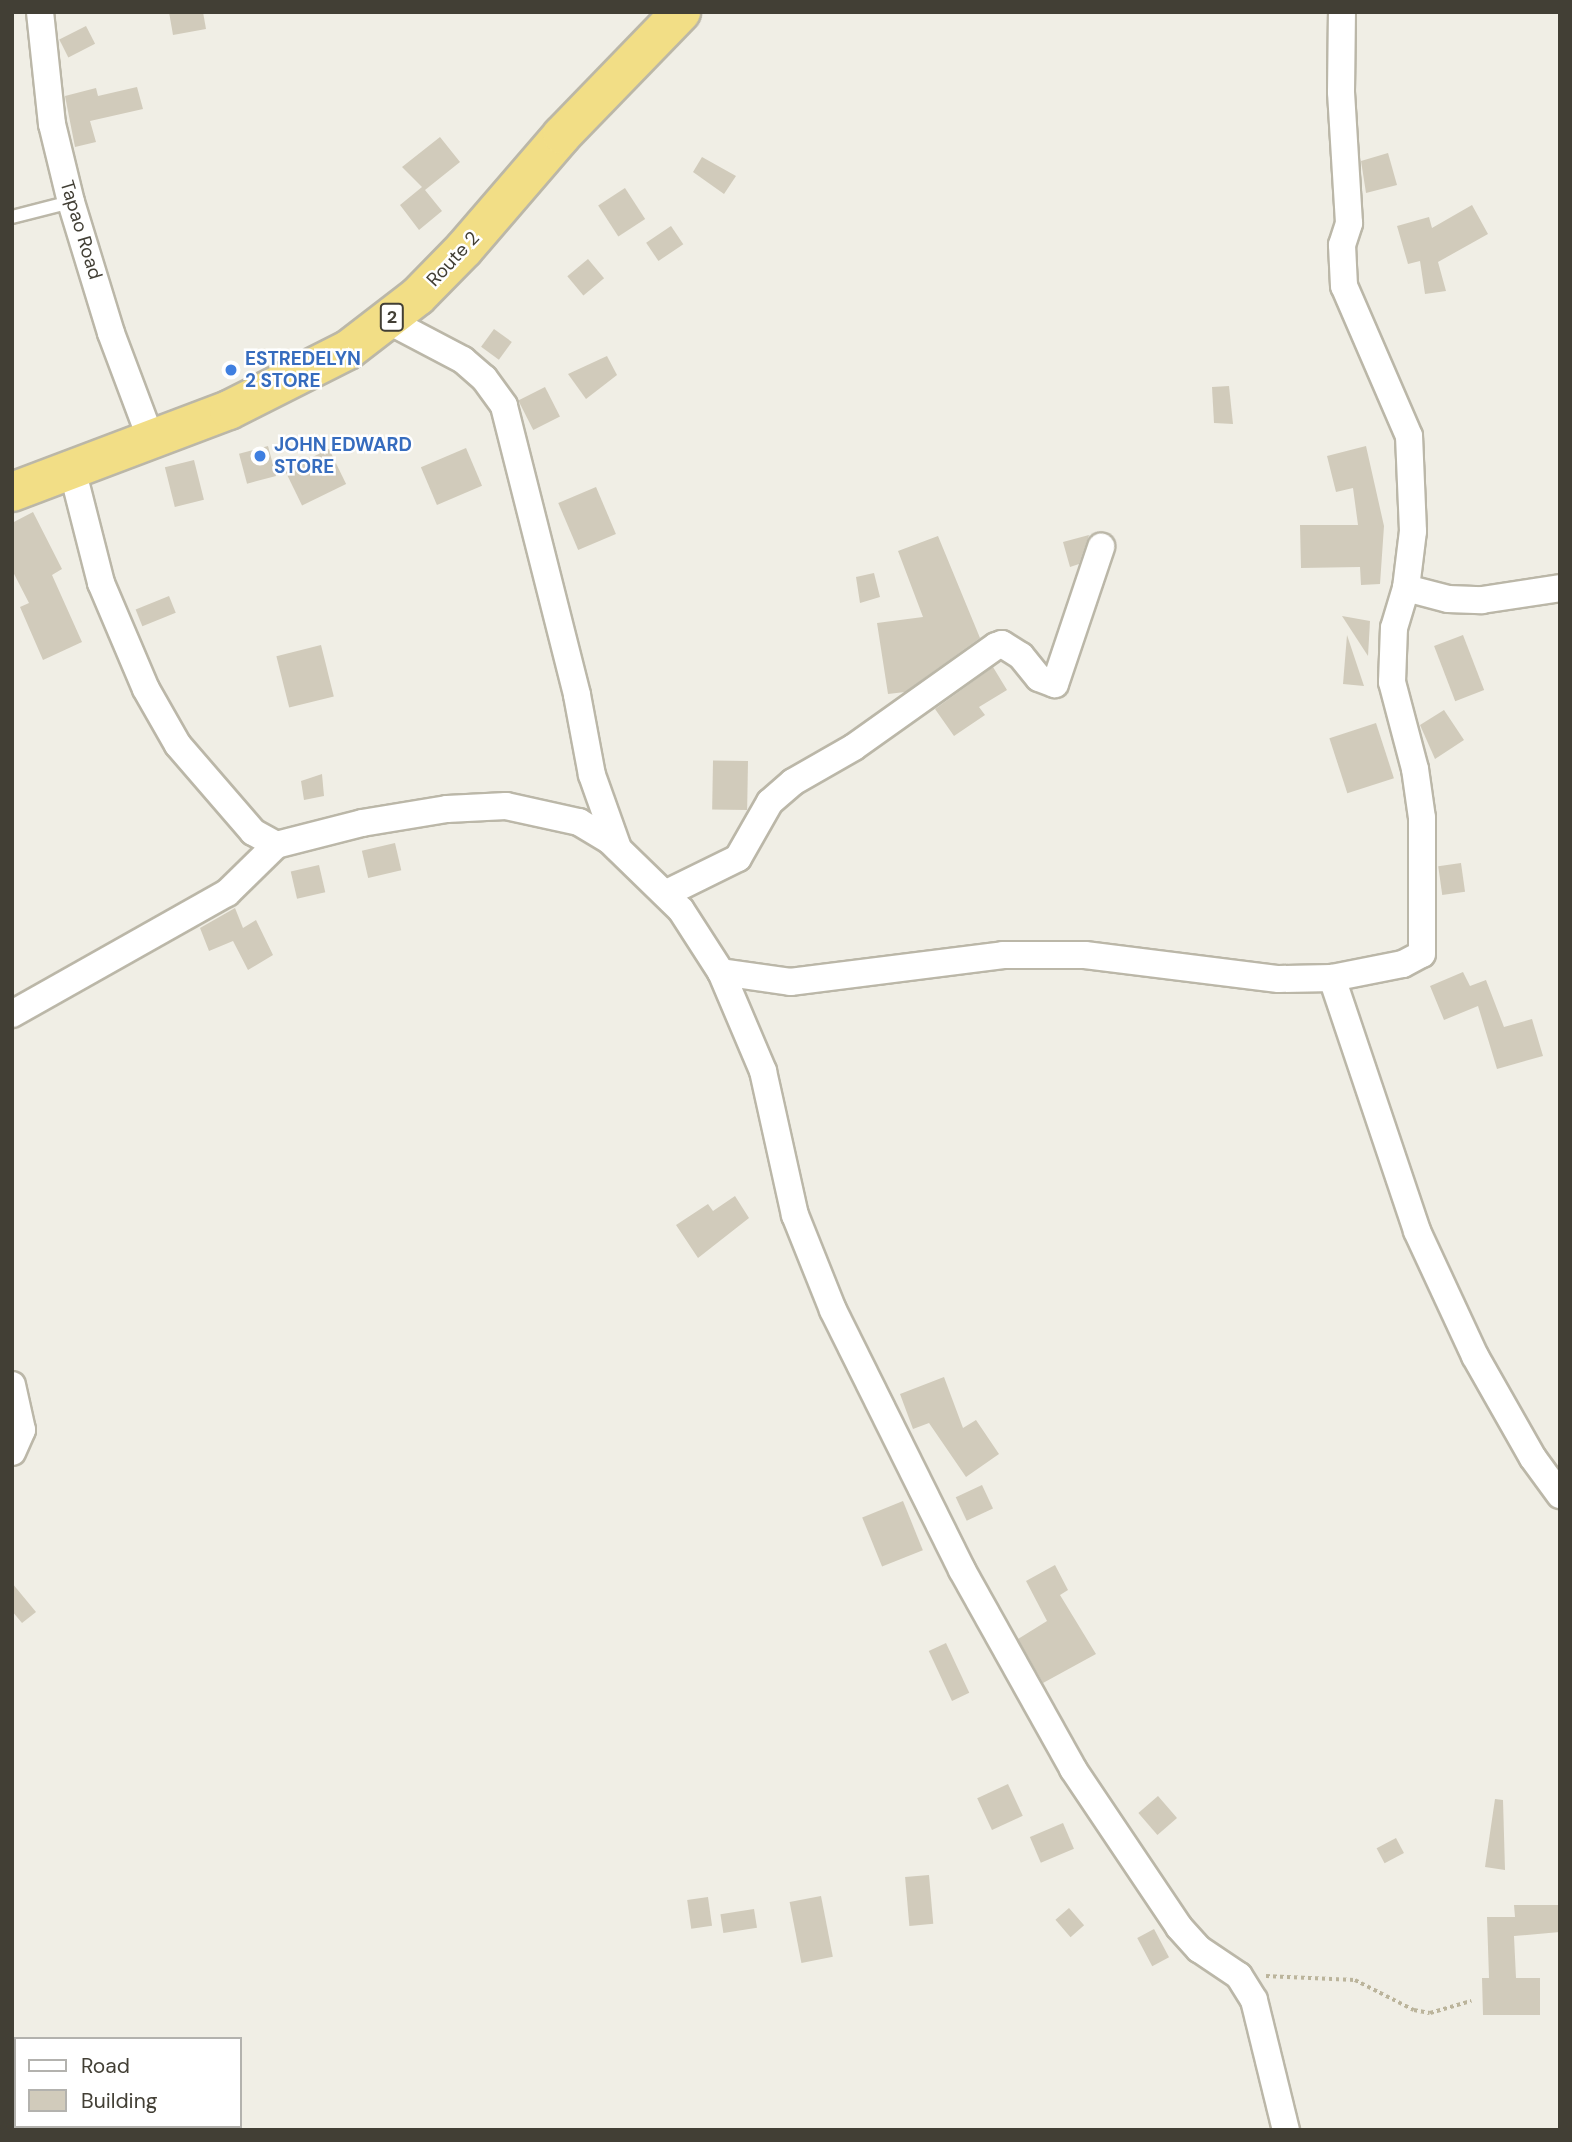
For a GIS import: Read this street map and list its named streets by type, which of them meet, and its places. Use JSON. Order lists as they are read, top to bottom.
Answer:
{
  "streets": {
    "highway": ["Route 2", "2"],
    "street": ["Tapao Road"]
  },
  "crossings": [
    ["Tapao Road", "Route 2"]
  ],
  "places": ["ESTREDELYN 2 STORE", "JOHN EDWARD STORE"],
  "legend": ["Road", "Building"]
}
